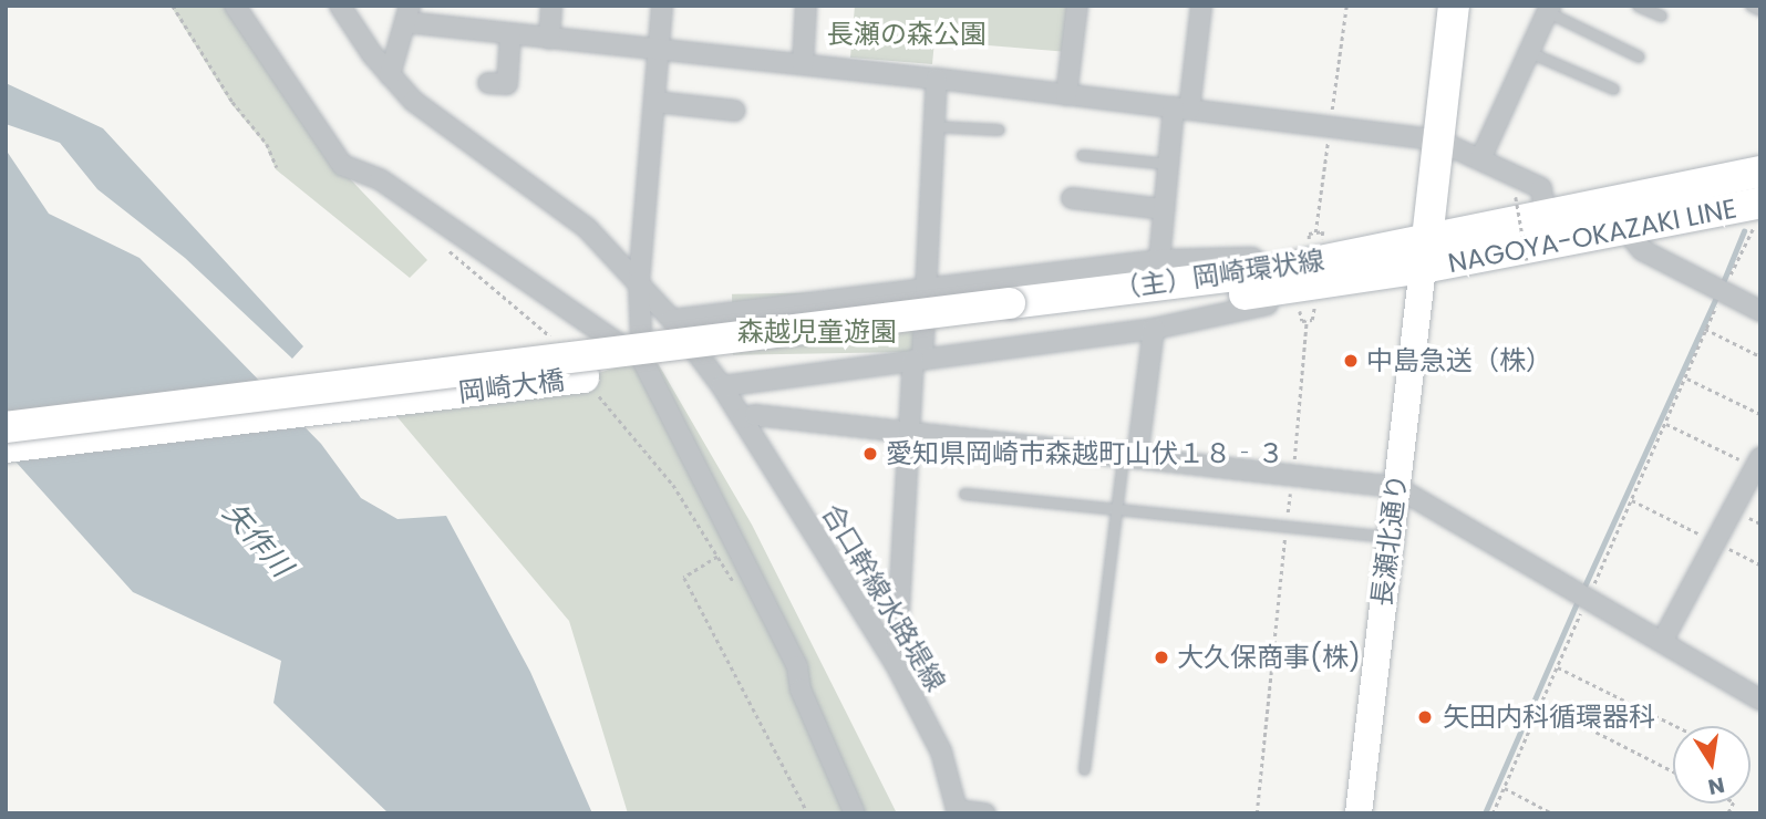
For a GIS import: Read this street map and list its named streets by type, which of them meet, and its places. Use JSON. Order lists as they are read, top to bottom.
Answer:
{
  "streets": {
    "main road": ["NAGOYA-OKAZAKI LINE", "（主）岡崎環状線", "岡崎大橋"],
    "street": ["長瀬北通り", "合口幹線水路堤線"]
  },
  "crossings": [
    ["NAGOYA-OKAZAKI LINE", "（主）岡崎環状線"],
    ["NAGOYA-OKAZAKI LINE", "長瀬北通り"],
    ["（主）岡崎環状線", "岡崎大橋"],
    ["（主）岡崎環状線", "長瀬北通り"]
  ],
  "water": ["矢作川"],
  "parks": ["長瀬の森公園", "森越児童遊園"],
  "places": [
    "中島急送（株）",
    "愛知県岡崎市森越町山伏１８‐３",
    "大久保商事(株)",
    "矢田内科循環器科"
  ],
  "north": "bottom"
}
